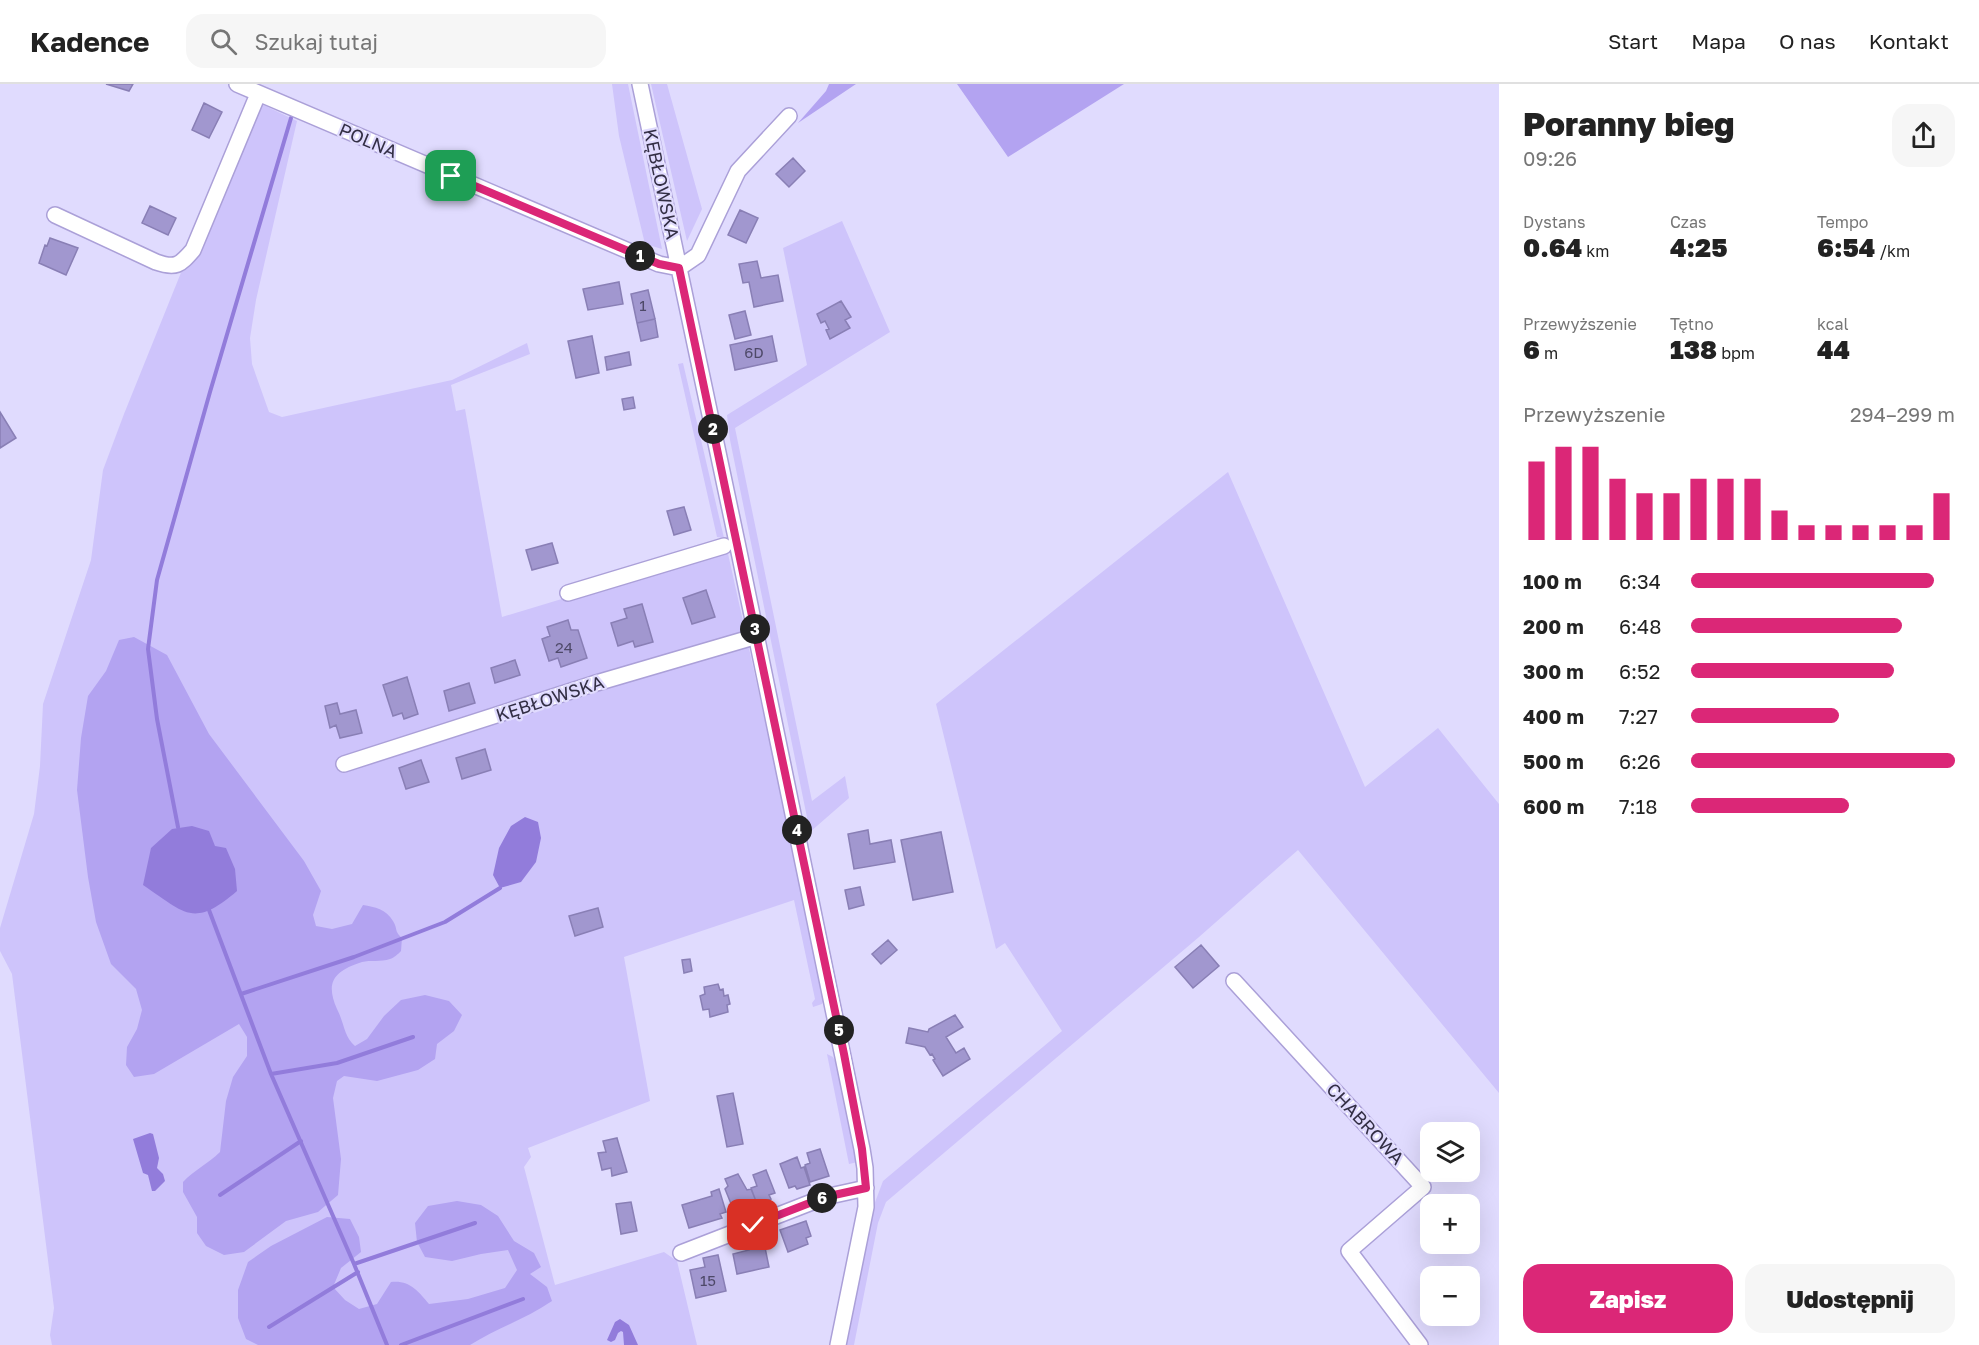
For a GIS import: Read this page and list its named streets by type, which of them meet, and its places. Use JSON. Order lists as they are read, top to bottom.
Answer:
{
  "streets": {
    "street": ["POLNA", "KĘBŁOWSKA", "CHABROWA"]
  },
  "crossings": [
    ["POLNA", "KĘBŁOWSKA"]
  ],
  "house_numbers": [
    "1",
    "6D",
    "24",
    "15"
  ],
  "page": {
    "header": "Kadence",
    "search": "Szukaj tutaj",
    "nav": [
      "Start",
      "Mapa",
      "O nas",
      "Kontakt"
    ],
    "heading": ["Poranny bieg", "09:26"],
    "stats": [
      ["Dystans", "0.64 km"],
      ["Czas", "4:25"],
      ["Tempo", "6:54 /km"],
      ["Przewyższenie", "6 m"],
      ["Tętno", "138 bpm"],
      ["kcal", "44"]
    ],
    "pins": [
      "1",
      "2",
      "3",
      "4",
      "5",
      "6"
    ],
    "chart": ["Przewyższenie", "294–299 m"],
    "list": [
      {
        "name": "100 m",
        "note": "6:34"
      },
      {
        "name": "200 m",
        "note": "6:48"
      },
      {
        "name": "300 m",
        "note": "6:52"
      },
      {
        "name": "400 m",
        "note": "7:27"
      },
      {
        "name": "500 m",
        "note": "6:26"
      },
      {
        "name": "600 m",
        "note": "7:18"
      }
    ],
    "map_buttons": ["+", "−"],
    "buttons": ["Zapisz", "Udostępnij"]
  }
}
